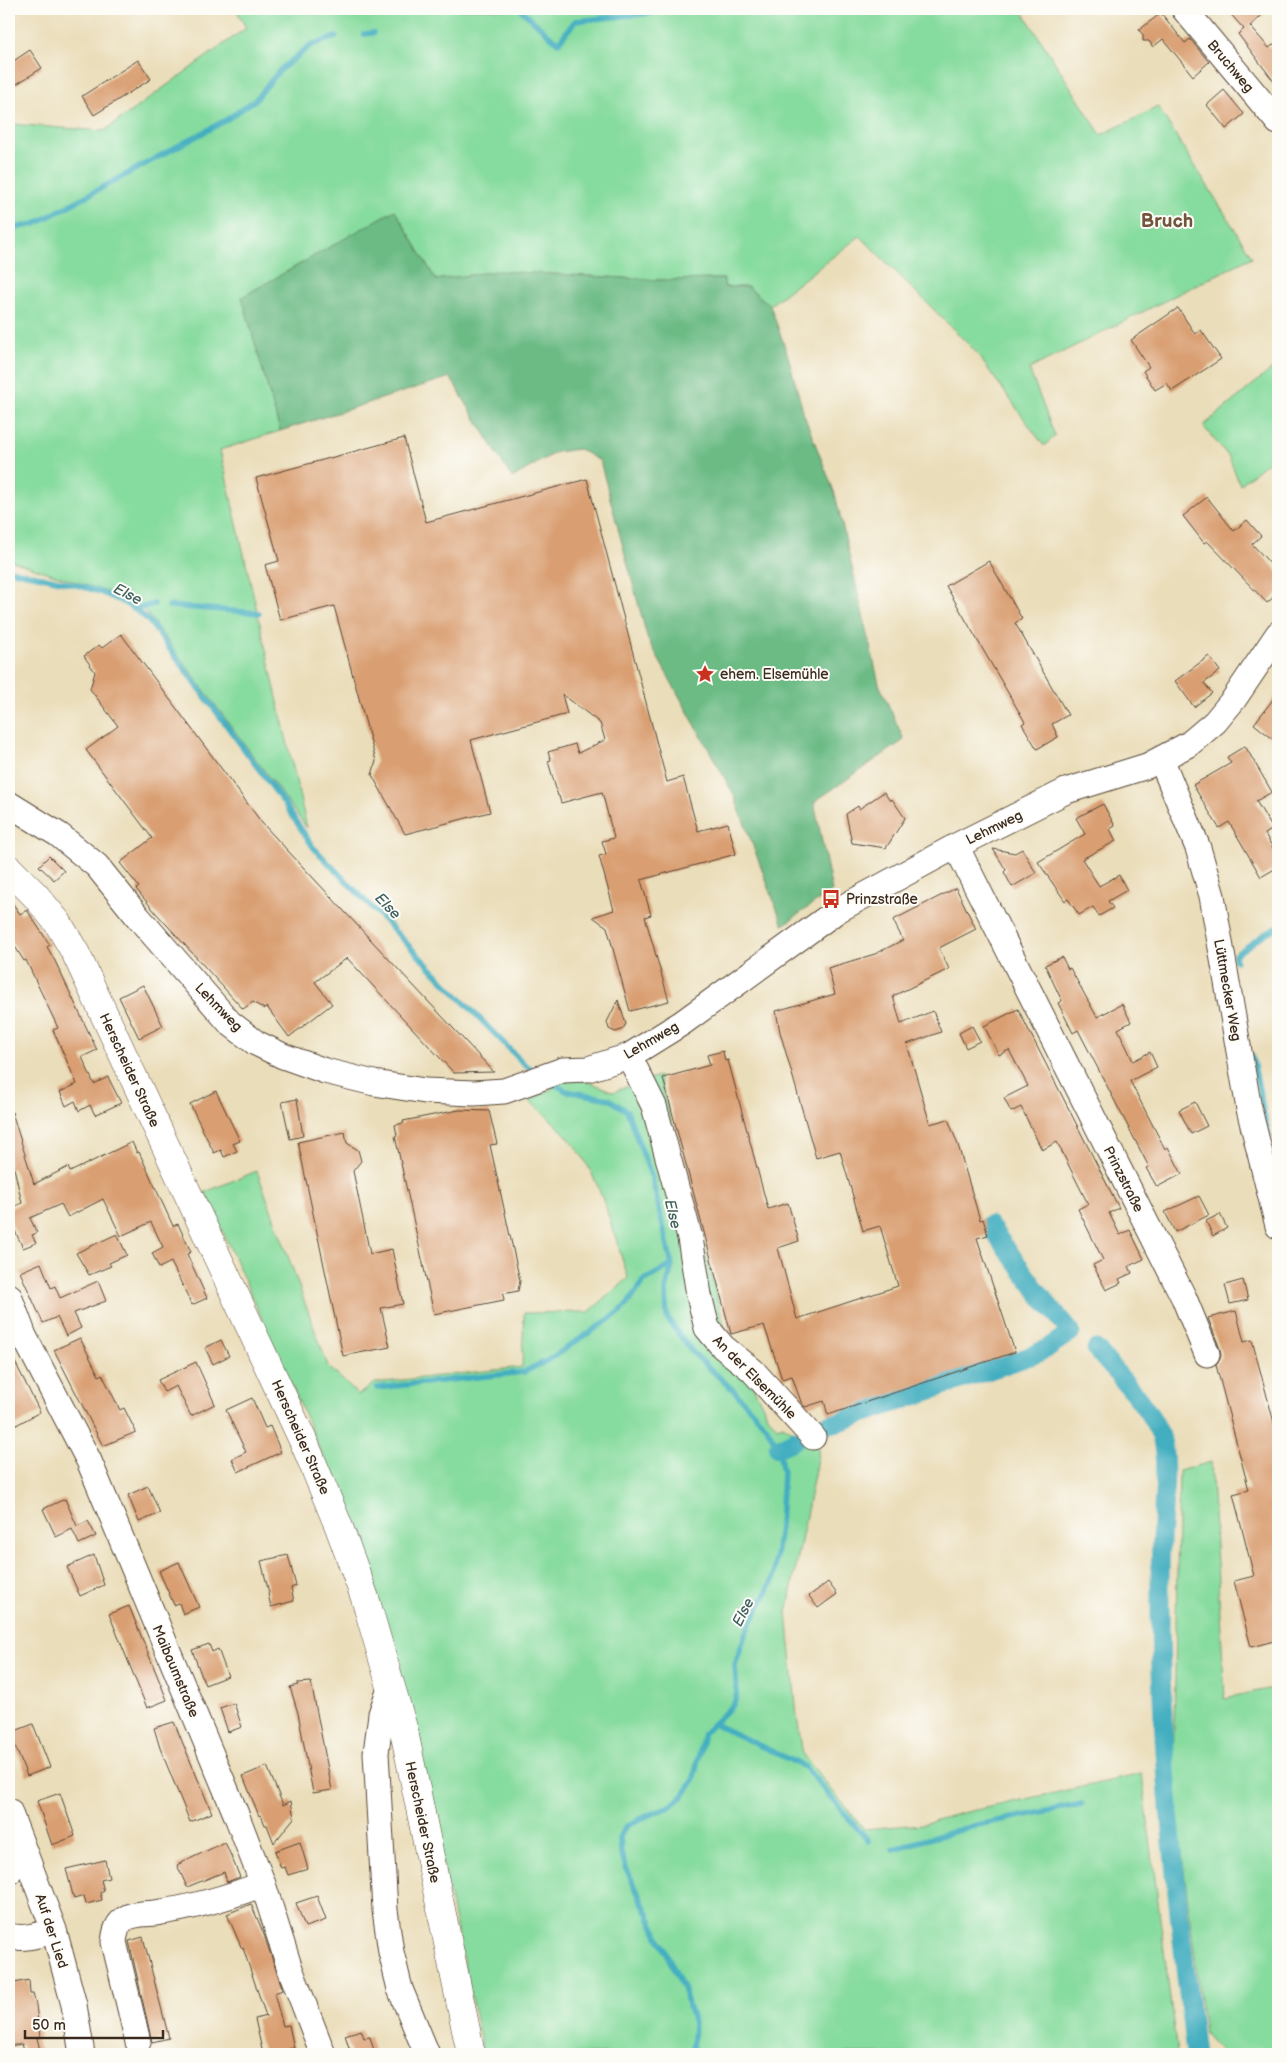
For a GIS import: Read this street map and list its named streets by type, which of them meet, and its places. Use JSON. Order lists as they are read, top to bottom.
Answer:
{
  "streets": {
    "main road": ["Herscheider Straße"],
    "street": [
      "Bruchweg",
      "Lehmweg",
      "Lüttmecker Weg",
      "Prinzstraße",
      "An der Elsemühle",
      "Maibaumstraße",
      "Auf der Lied"
    ]
  },
  "crossings": [
    ["Lehmweg", "Lüttmecker Weg"],
    ["Lehmweg", "Prinzstraße"],
    ["Lehmweg", "An der Elsemühle"]
  ],
  "districts": ["Bruch"],
  "water": ["Else"],
  "places": {
    "place": ["ehem. Elsemühle"],
    "bus stop": ["Prinzstraße"]
  },
  "scale_bar": "50 m"
}
